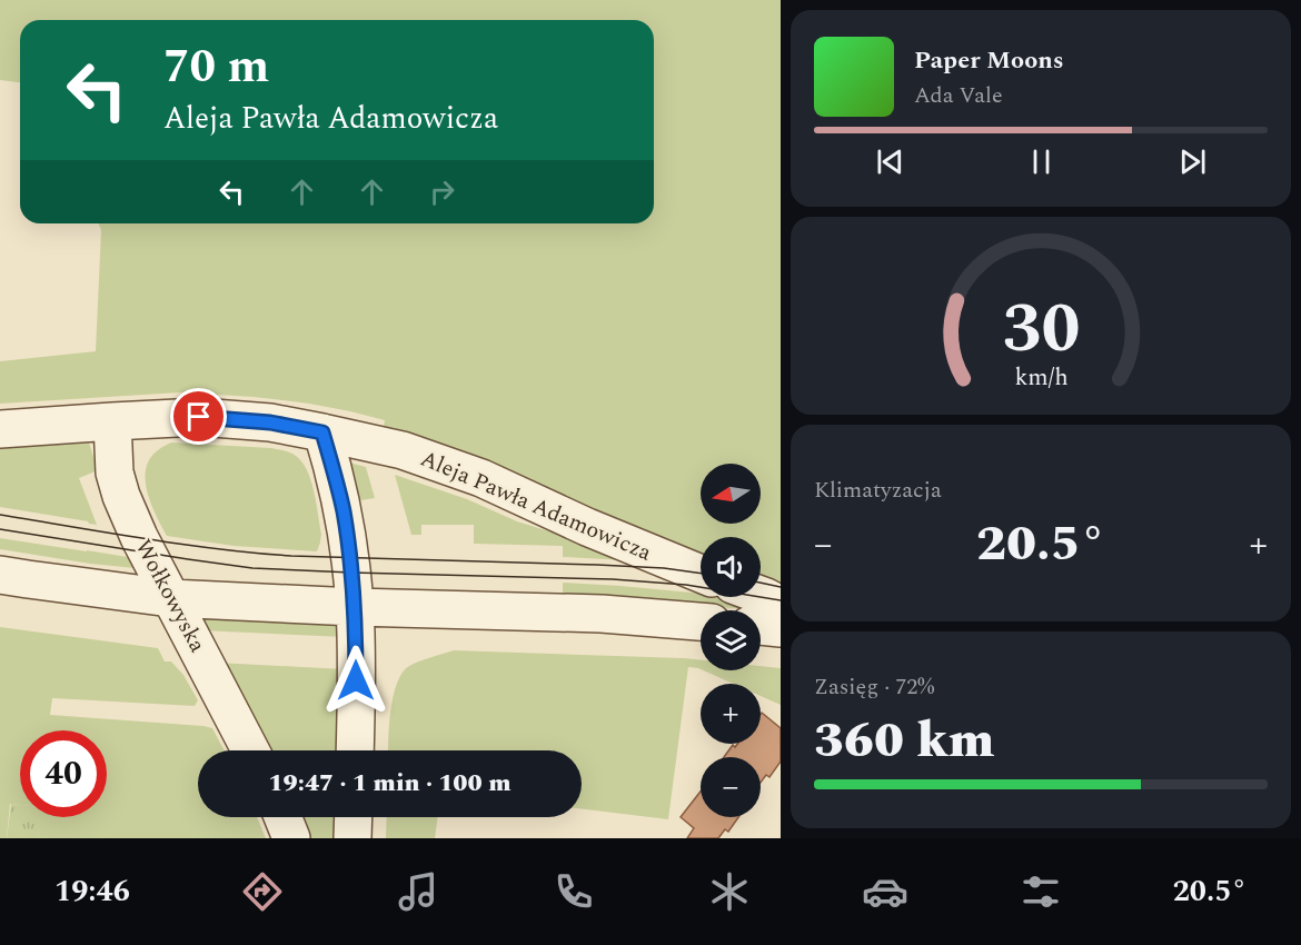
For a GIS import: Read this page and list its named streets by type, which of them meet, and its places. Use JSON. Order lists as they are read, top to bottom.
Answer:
{
  "streets": {
    "main road": ["Aleja Pawła Adamowicza", "Wołkowyska"]
  },
  "crossings": [
    ["Aleja Pawła Adamowicza", "Wołkowyska"]
  ],
  "north": "left",
  "page": {
    "turn": ["70 m", "Aleja Pawła Adamowicza"],
    "song": ["Paper Moons", "Ada Vale"],
    "tile": [
      "Klimatyzacja",
      ["Zasięg · 72%", "360 km"]
    ],
    "map_buttons": ["+", "−"],
    "heat": ["−", "20.5°", "+"],
    "limit": "40",
    "trip": "19:47 · 1 min · 100 m",
    "tabs": ["19:46", "20.5°"],
    "gauge": ["30", "km/h"]
  }
}
